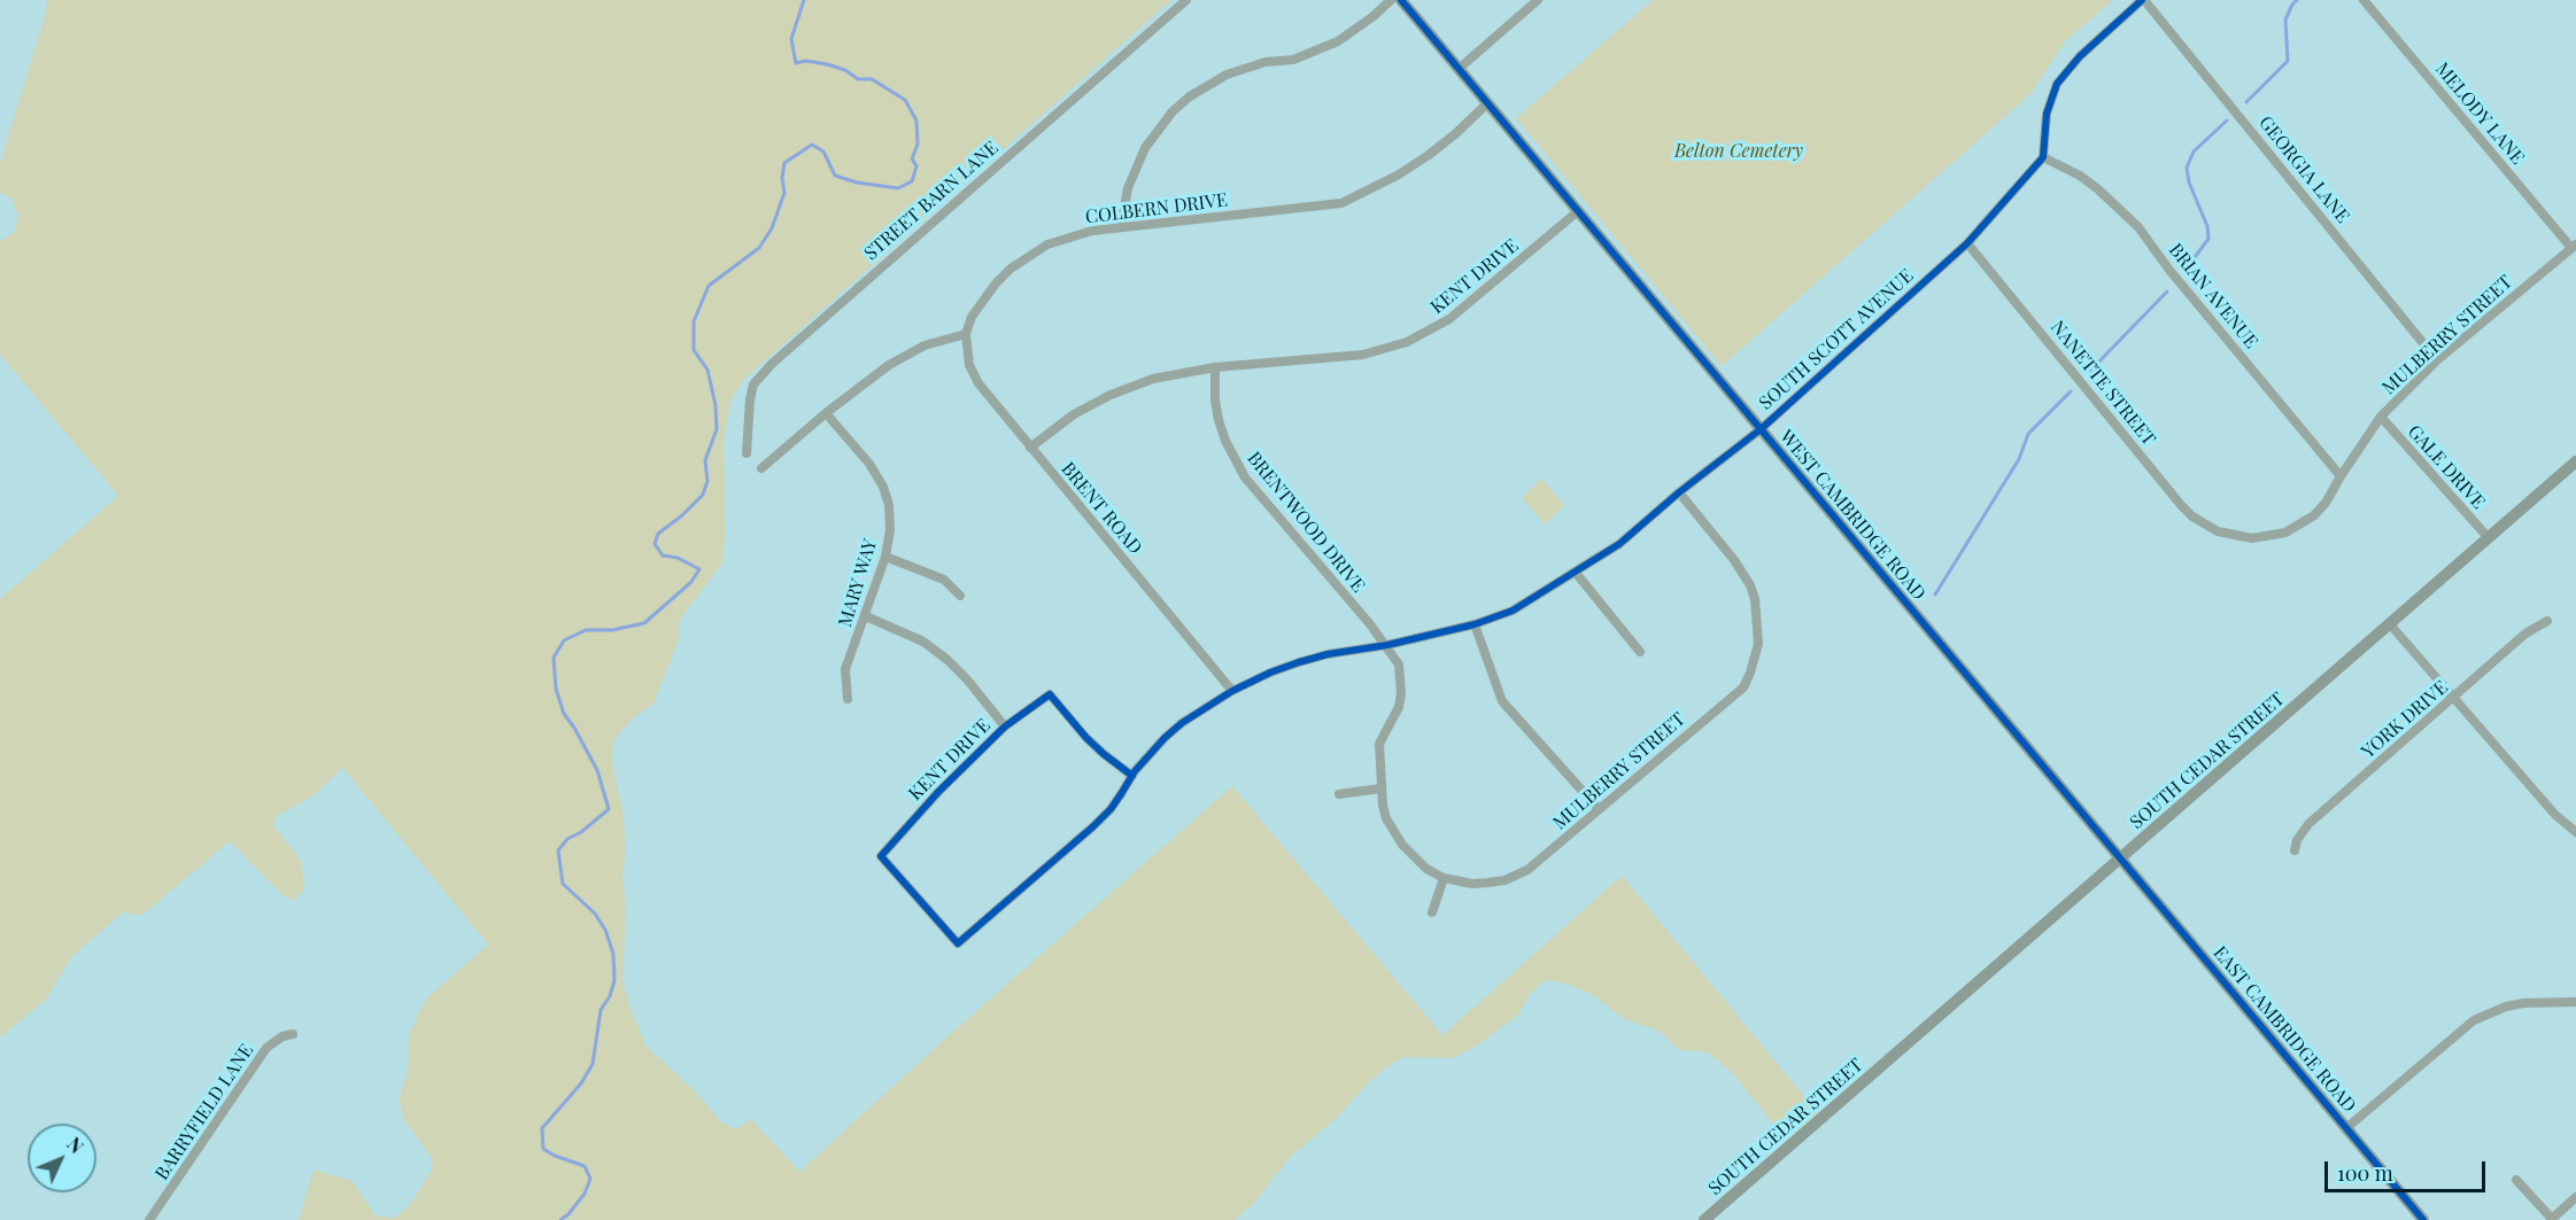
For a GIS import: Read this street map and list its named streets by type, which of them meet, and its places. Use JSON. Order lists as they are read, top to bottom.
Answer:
{
  "streets": {
    "street": [
      "MELODY LANE",
      "GEORGIA LANE",
      "STREET BARN LANE",
      "COLBERN DRIVE",
      "KENT DRIVE",
      "BRIAN AVENUE",
      "MULBERRY STREET",
      "SOUTH SCOTT AVENUE",
      "NANETTE STREET",
      "GALE DRIVE",
      "BRENT ROAD",
      "WEST CAMBRIDGE ROAD",
      "BRENTWOOD DRIVE",
      "MARY WAY",
      "YORK DRIVE",
      "SOUTH CEDAR STREET",
      "EAST CAMBRIDGE ROAD",
      "BARRYFIELD LANE"
    ]
  },
  "crossings": [
    ["MELODY LANE", "MULBERRY STREET"],
    ["GEORGIA LANE", "MULBERRY STREET"],
    ["COLBERN DRIVE", "BRENT ROAD"],
    ["COLBERN DRIVE", "WEST CAMBRIDGE ROAD"],
    ["KENT DRIVE", "BRENT ROAD"],
    ["KENT DRIVE", "WEST CAMBRIDGE ROAD"],
    ["KENT DRIVE", "BRENTWOOD DRIVE"],
    ["BRIAN AVENUE", "MULBERRY STREET"],
    ["BRIAN AVENUE", "SOUTH SCOTT AVENUE"],
    ["MULBERRY STREET", "SOUTH SCOTT AVENUE"],
    ["MULBERRY STREET", "NANETTE STREET"],
    ["MULBERRY STREET", "GALE DRIVE"],
    ["MULBERRY STREET", "BRENTWOOD DRIVE"],
    ["SOUTH SCOTT AVENUE", "NANETTE STREET"],
    ["SOUTH SCOTT AVENUE", "WEST CAMBRIDGE ROAD"],
    ["SOUTH SCOTT AVENUE", "BRENTWOOD DRIVE"],
    ["GALE DRIVE", "SOUTH CEDAR STREET"],
    ["WEST CAMBRIDGE ROAD", "SOUTH CEDAR STREET"],
    ["WEST CAMBRIDGE ROAD", "EAST CAMBRIDGE ROAD"],
    ["SOUTH CEDAR STREET", "EAST CAMBRIDGE ROAD"]
  ],
  "parks": ["Belton Cemetery"],
  "scale_bar": "100 m",
  "north": "top right"
}
